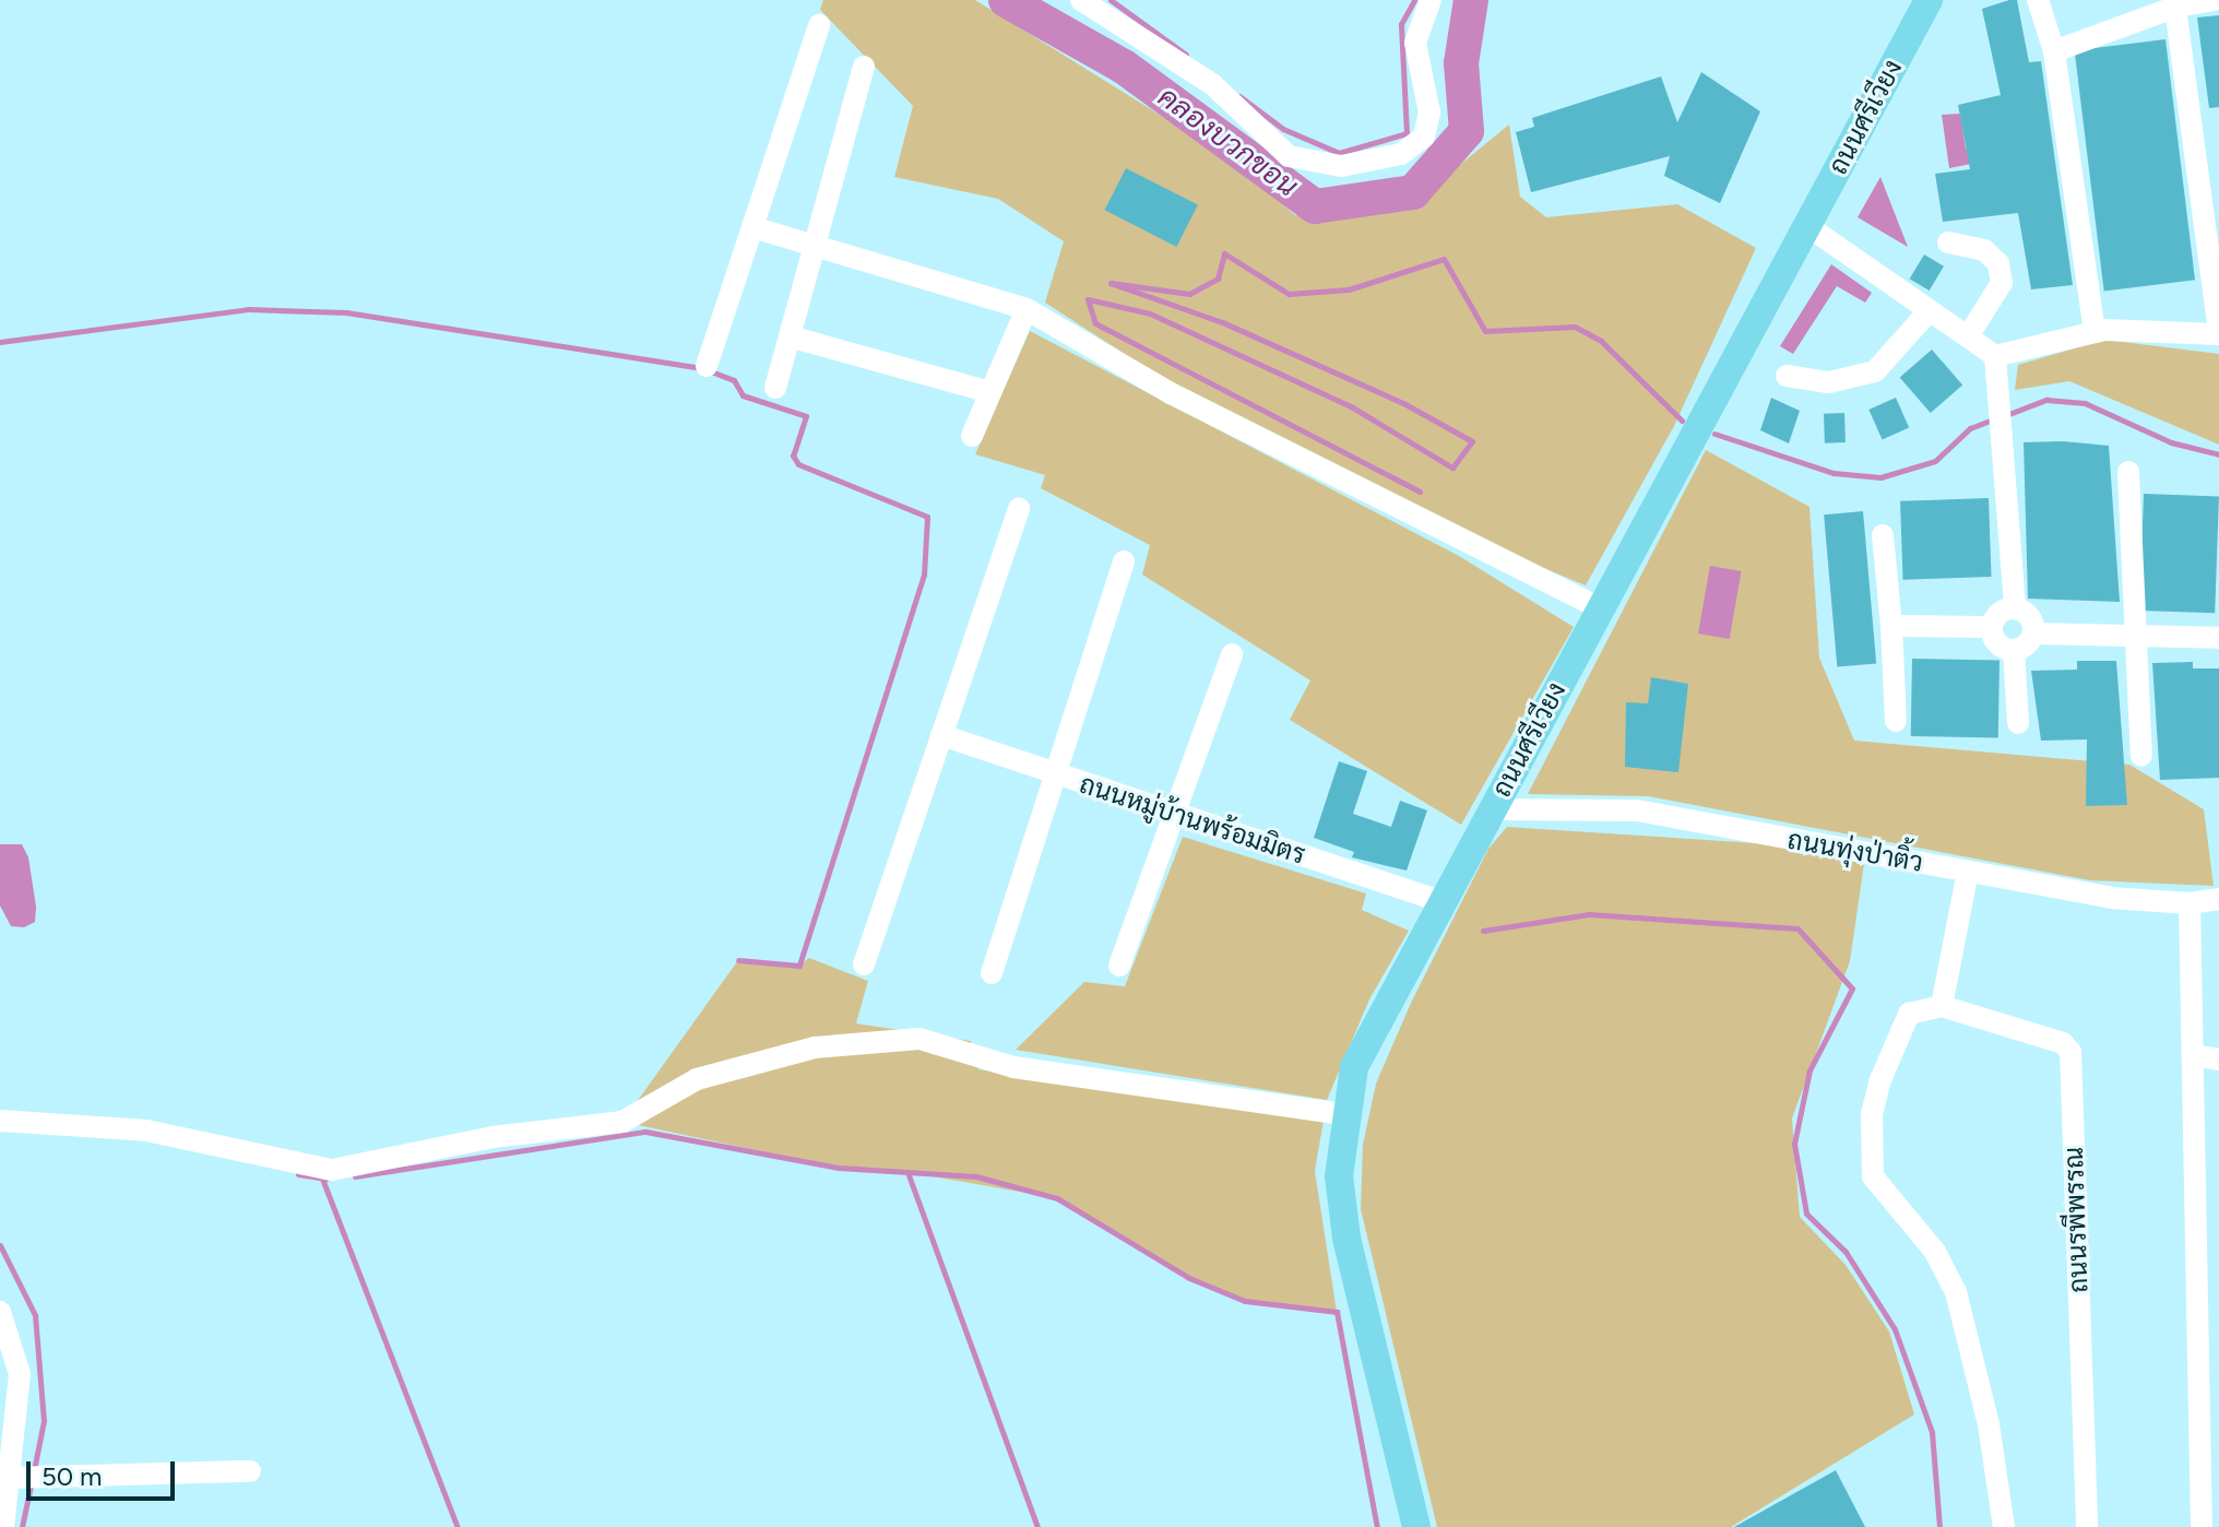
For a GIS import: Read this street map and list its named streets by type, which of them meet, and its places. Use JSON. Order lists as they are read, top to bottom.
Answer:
{
  "streets": {
    "main road": ["ถนนศรีเวียง"],
    "street": ["ถนนหมู่บ้านพร้อมมิตร", "ถนนทุ่งป่าติ้ว", "ถนนรพีพรรณ"]
  },
  "crossings": [
    ["ถนนศรีเวียง", "ถนนหมู่บ้านพร้อมมิตร"],
    ["ถนนศรีเวียง", "ถนนทุ่งป่าติ้ว"]
  ],
  "water": ["คลองบวกขอน"],
  "scale_bar": "50 m"
}
